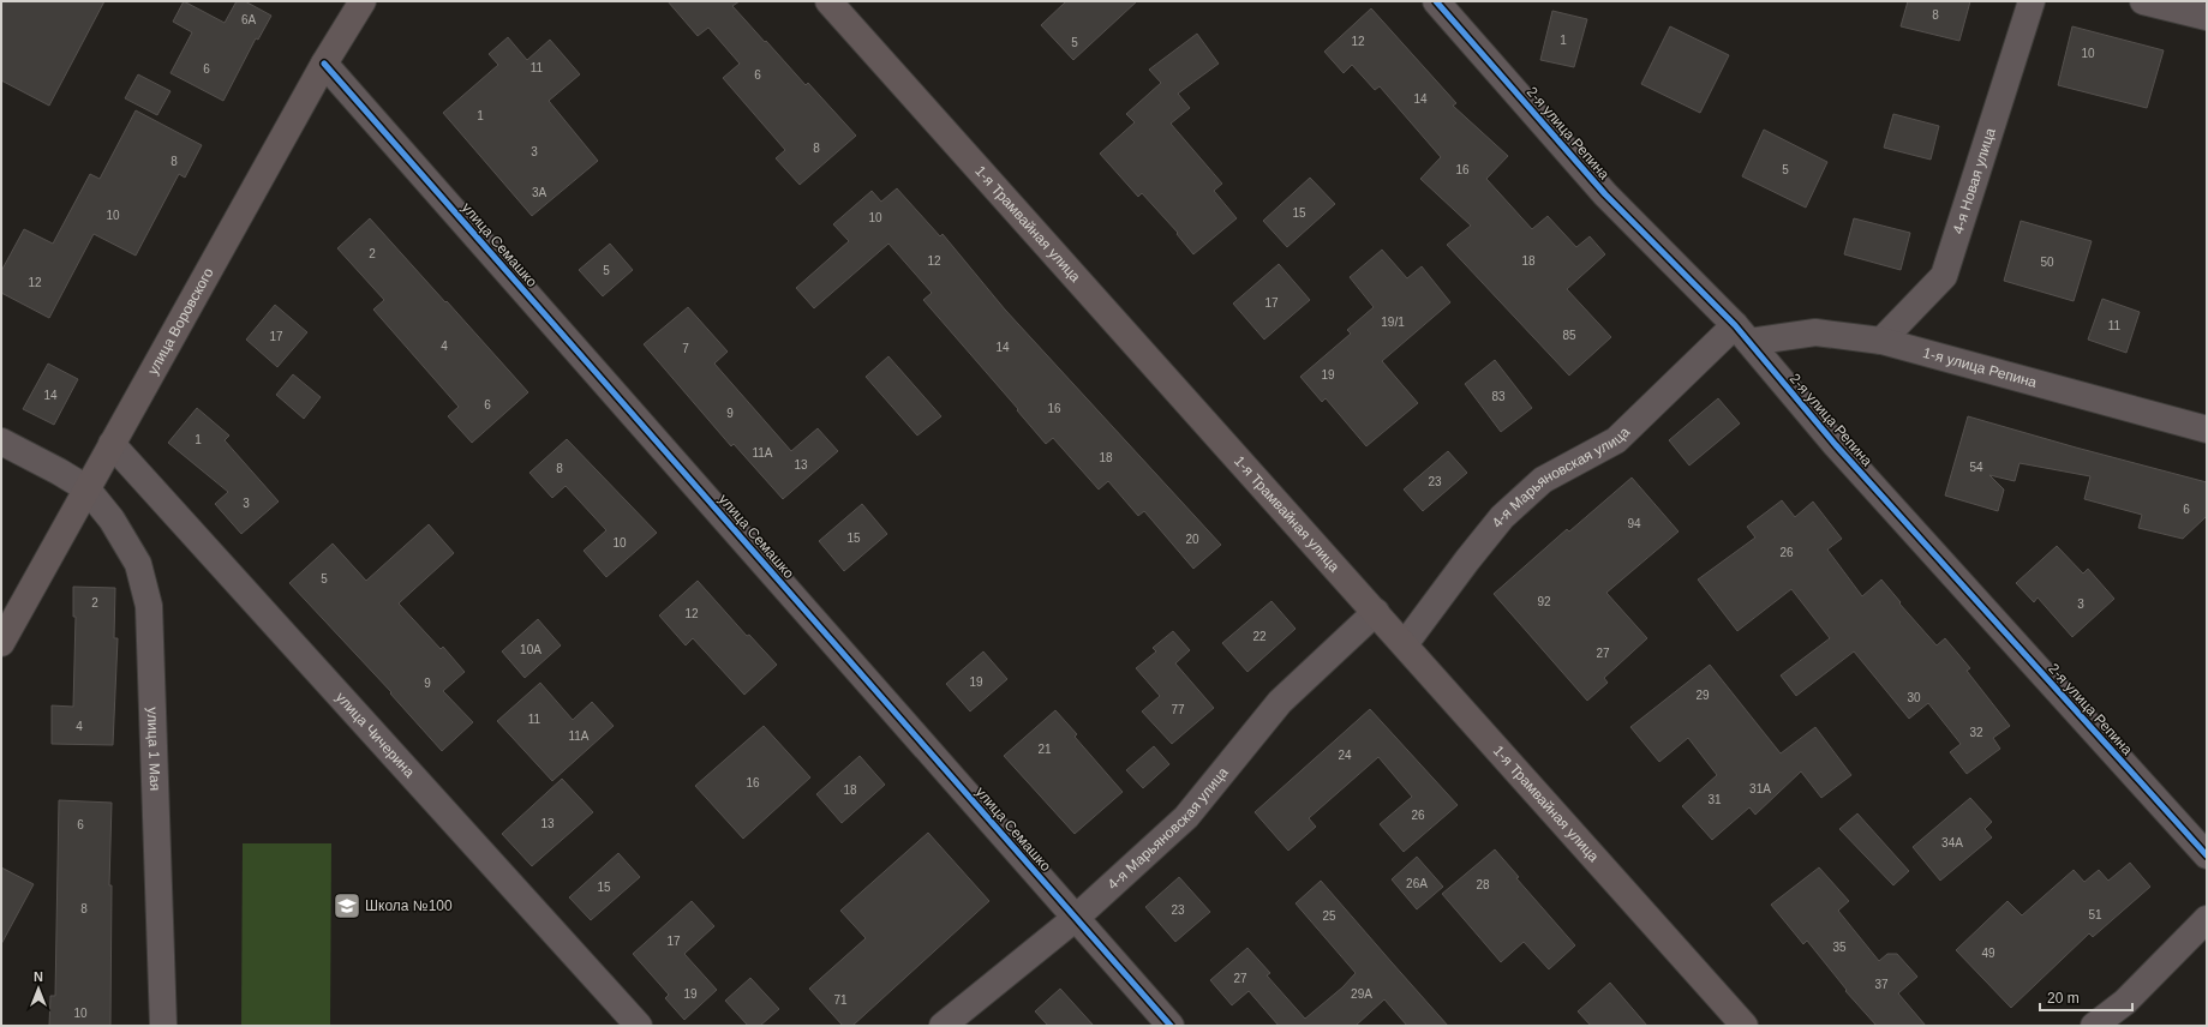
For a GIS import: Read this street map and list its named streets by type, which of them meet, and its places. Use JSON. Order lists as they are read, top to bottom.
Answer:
{
  "streets": {
    "main road": ["1-я Трамвайная улица", "улица Воровского"],
    "street": [
      "2-я улица Репина",
      "4-я Новая улица",
      "улица Семашко",
      "1-я улица Репина",
      "4-я Марьяновская улица",
      "улица Чичерина",
      "улица 1 Мая"
    ]
  },
  "crossings": [
    ["2-я улица Репина", "1-я улица Репина"],
    ["2-я улица Репина", "4-я Марьяновская улица"],
    ["4-я Новая улица", "1-я улица Репина"],
    ["1-я Трамвайная улица", "4-я Марьяновская улица"],
    ["улица Семашко", "улица Воровского"],
    ["улица Семашко", "4-я Марьяновская улица"],
    ["улица Воровского", "улица Чичерина"],
    ["улица Воровского", "улица 1 Мая"],
    ["1-я улица Репина", "4-я Марьяновская улица"]
  ],
  "places": {
    "school or university": ["Школа №100"]
  },
  "house_numbers": [
    "8",
    "6А",
    "1",
    "12",
    "5",
    "10",
    "11",
    "6",
    "6",
    "14",
    "1",
    "8",
    "3",
    "8",
    "16",
    "5",
    "3А",
    "15",
    "10",
    "10",
    "2",
    "12",
    "18",
    "50",
    "5",
    "12",
    "17",
    "19/1",
    "11",
    "85",
    "17",
    "4",
    "14",
    "7",
    "19",
    "14",
    "83",
    "6",
    "16",
    "9",
    "1",
    "11А",
    "18",
    "13",
    "54",
    "8",
    "23",
    "3",
    "6",
    "94",
    "15",
    "20",
    "10",
    "26",
    "5",
    "92",
    "2",
    "3",
    "12",
    "22",
    "10А",
    "27",
    "19",
    "9",
    "29",
    "30",
    "77",
    "11",
    "4",
    "32",
    "11А",
    "21",
    "24",
    "16",
    "31А",
    "18",
    "31",
    "26",
    "13",
    "6",
    "34А",
    "26А",
    "28",
    "15",
    "8",
    "23",
    "51",
    "25",
    "17",
    "35",
    "49",
    "27",
    "37",
    "19",
    "29А",
    "71",
    "10"
  ],
  "scale_bar": "20 m",
  "north": "top"
}
